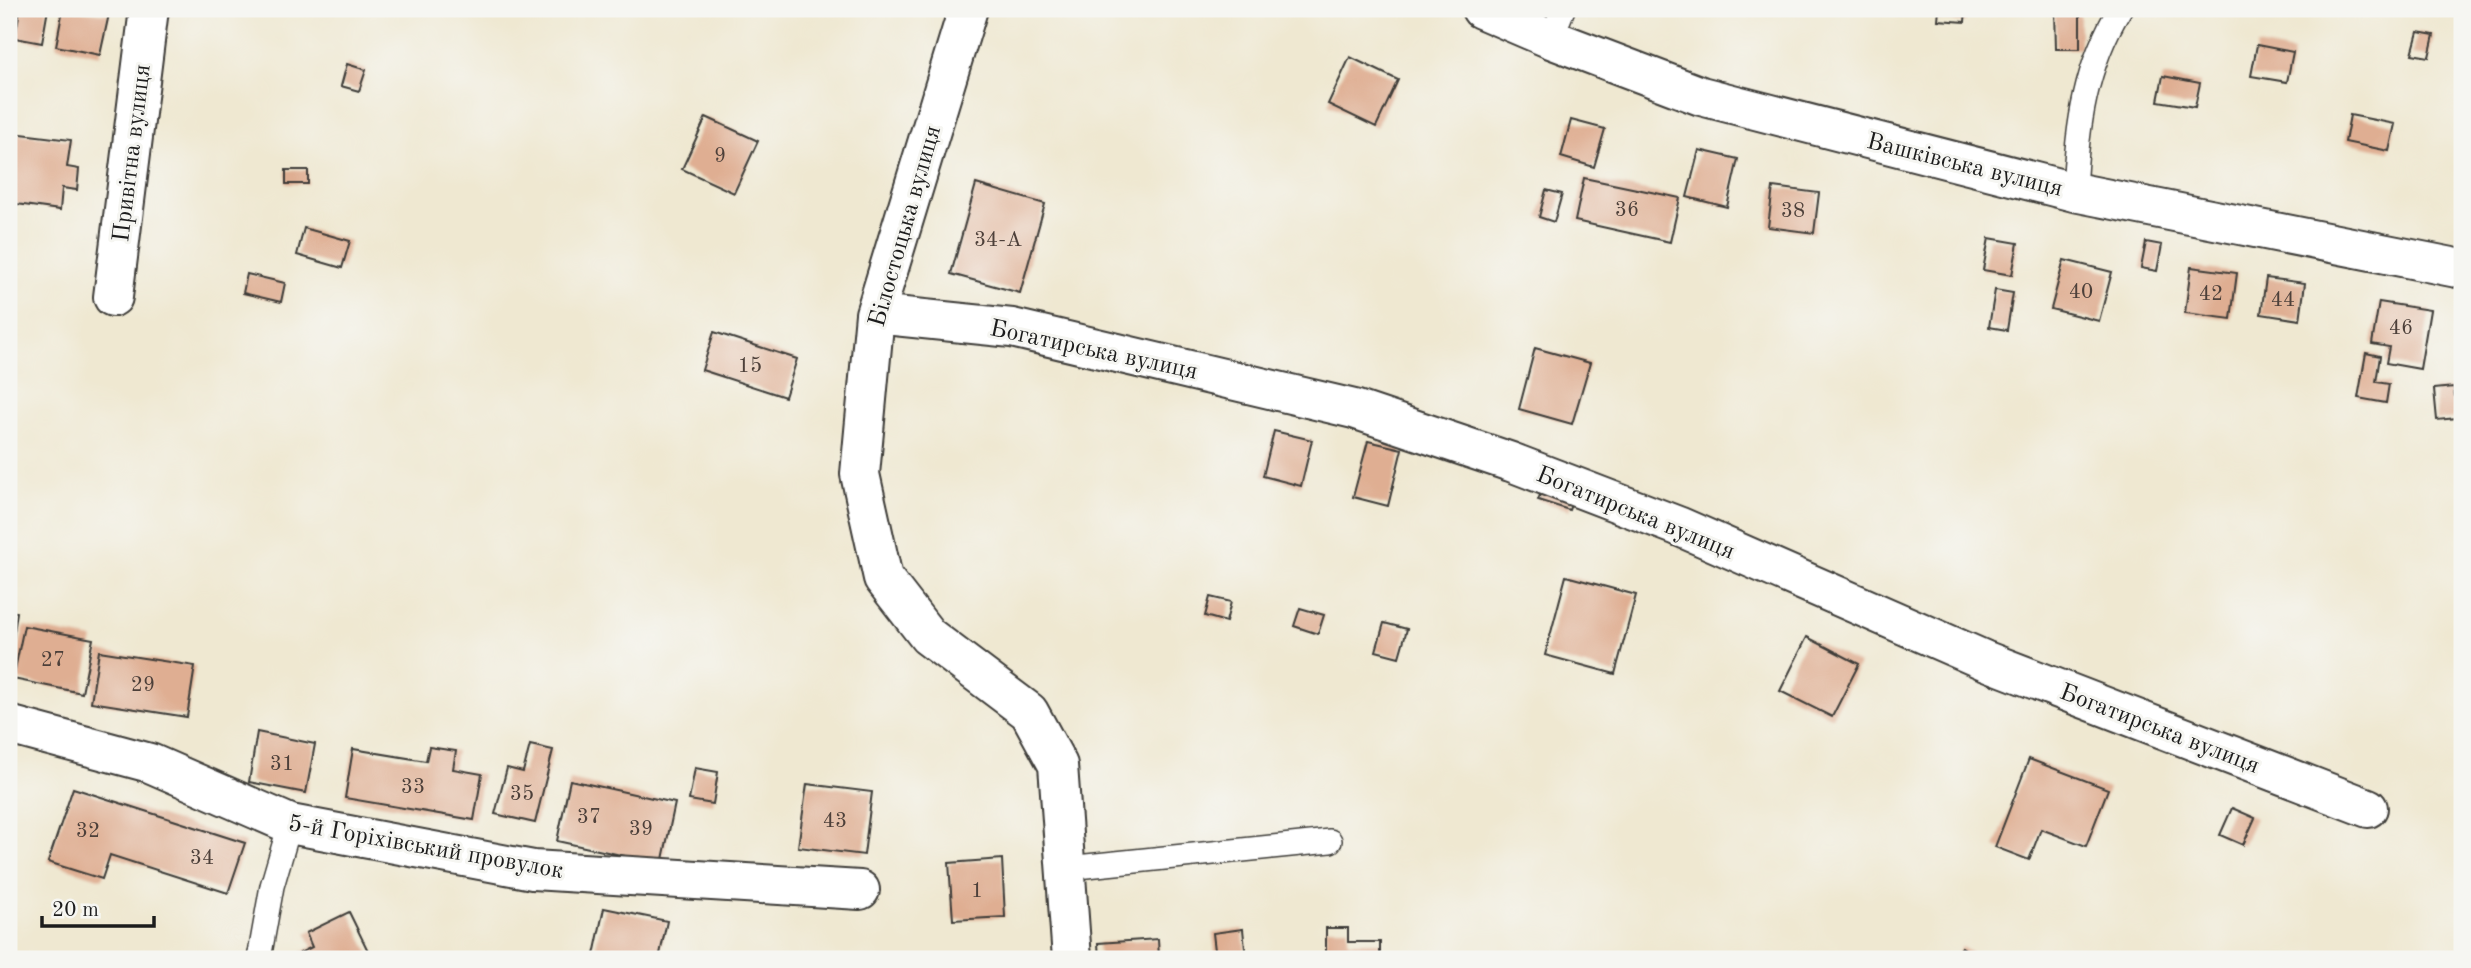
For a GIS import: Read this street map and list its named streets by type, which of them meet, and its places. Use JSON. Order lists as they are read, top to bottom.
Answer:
{
  "streets": {
    "street": [
      "Привітна вулиця",
      "Вашківська вулиця",
      "Білостоцька вулиця",
      "Богатирська вулиця",
      "5-й Горіхівський провулок"
    ]
  },
  "crossings": [
    ["Білостоцька вулиця", "Богатирська вулиця"]
  ],
  "house_numbers": [
    "9",
    "36",
    "38",
    "34-А",
    "40",
    "42",
    "44",
    "46",
    "15",
    "27",
    "29",
    "31",
    "33",
    "35",
    "37",
    "43",
    "39",
    "32",
    "34",
    "1"
  ],
  "scale_bar": "20 m"
}
